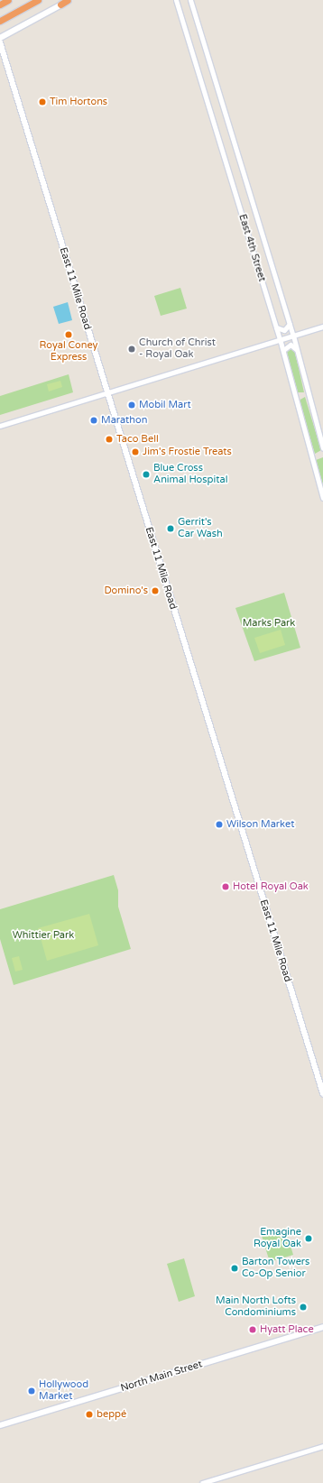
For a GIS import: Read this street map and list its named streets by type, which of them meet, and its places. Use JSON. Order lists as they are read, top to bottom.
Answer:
{
  "streets": {
    "main road": ["East 11 Mile Road", "North Main Street"],
    "street": ["East 4th Street"]
  },
  "parks": ["Marks Park", "Whittier Park"],
  "places": [
    "Tim Hortons",
    "Royal Coney Express",
    "Church of Christ - Royal Oak",
    "Mobil Mart",
    "Marathon",
    "Taco Bell",
    "Jim's Frostie Treats",
    "Blue Cross Animal Hospital",
    "Gerrit's Car Wash",
    "Domino's",
    "Wilson Market",
    "Hotel Royal Oak",
    "Emagine Royal Oak",
    "Barton Towers Co-Op Senior",
    "Main North Lofts Condominiums",
    "Hyatt Place",
    "Hollywood Market",
    "beppé"
  ]
}
